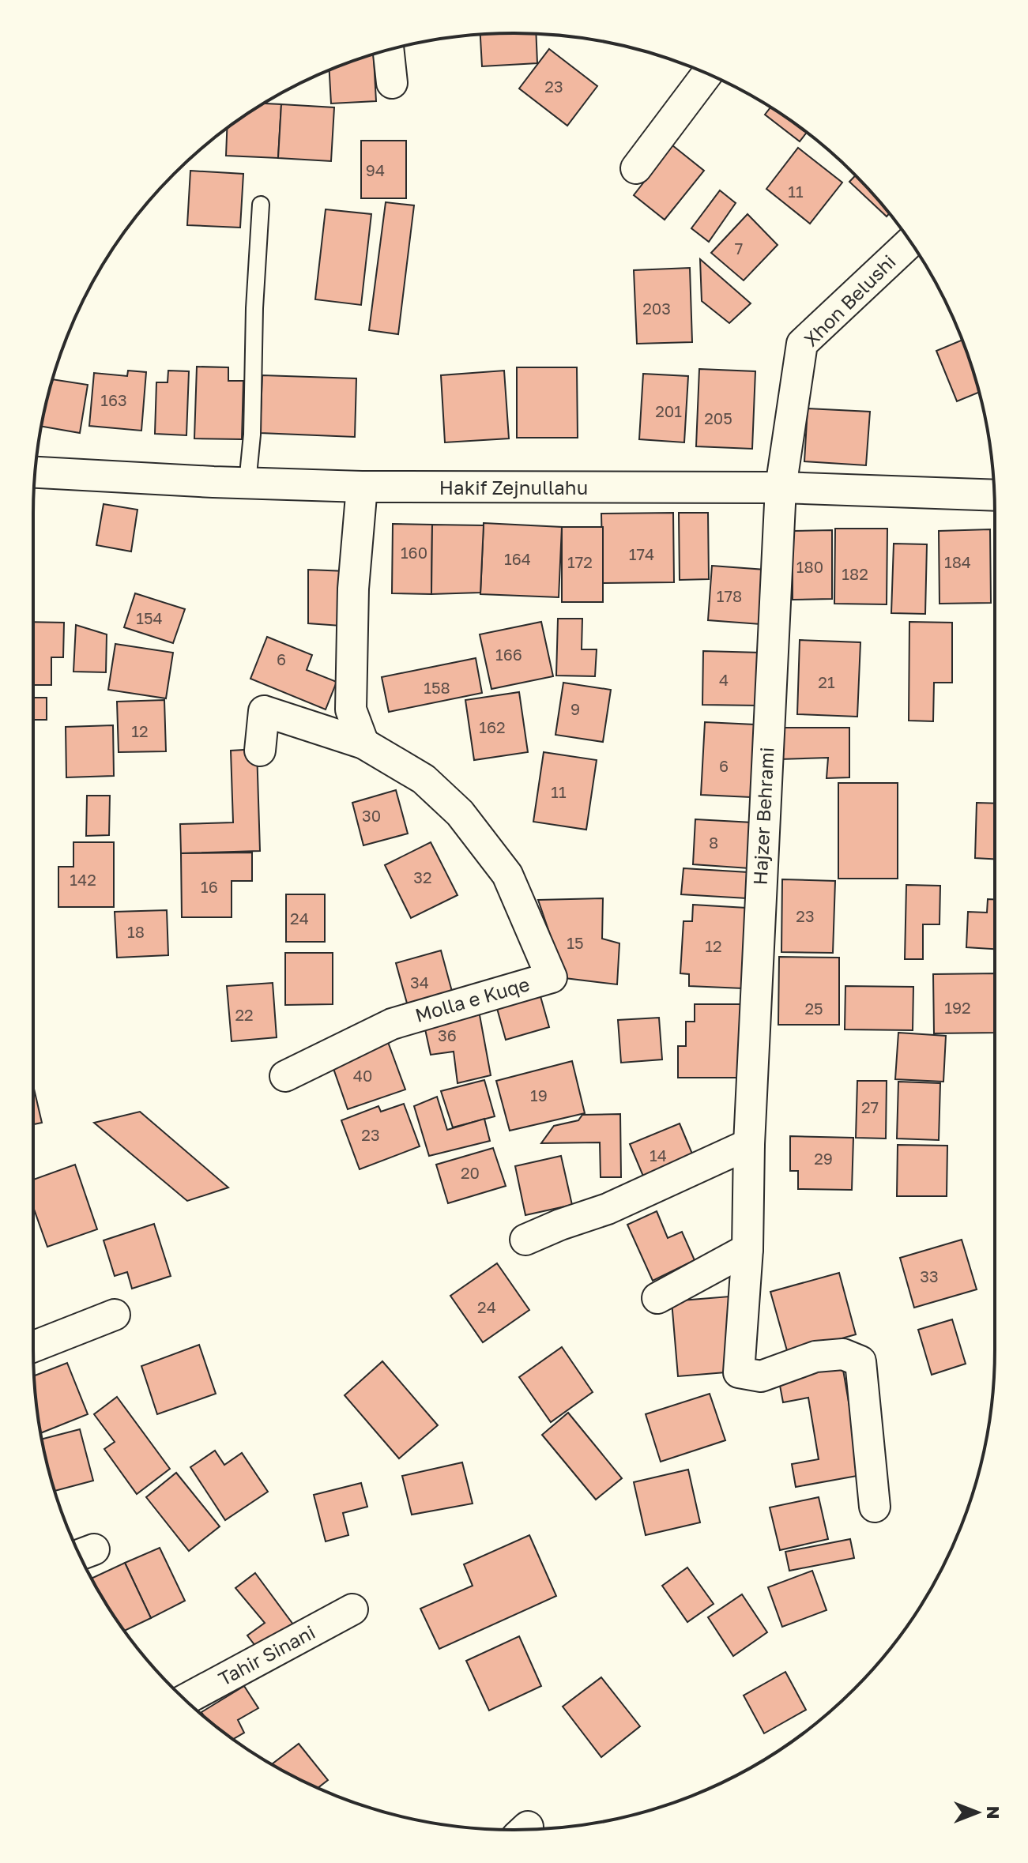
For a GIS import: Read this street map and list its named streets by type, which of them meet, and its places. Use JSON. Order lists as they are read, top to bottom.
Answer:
{
  "streets": {
    "street": [
      "Xhon Belushi",
      "Hakif Zejnullahu",
      "Hajzer Behrami",
      "Molla e Kuqe",
      "Tahir Sinani"
    ]
  },
  "crossings": [
    ["Xhon Belushi", "Hakif Zejnullahu"],
    ["Xhon Belushi", "Hajzer Behrami"],
    ["Hakif Zejnullahu", "Hajzer Behrami"]
  ],
  "house_numbers": [
    "23",
    "94",
    "11",
    "7",
    "203",
    "163",
    "201",
    "205",
    "160",
    "174",
    "164",
    "172",
    "184",
    "180",
    "182",
    "178",
    "154",
    "166",
    "6",
    "4",
    "21",
    "158",
    "9",
    "162",
    "12",
    "6",
    "11",
    "30",
    "8",
    "32",
    "142",
    "16",
    "23",
    "24",
    "18",
    "15",
    "12",
    "34",
    "192",
    "25",
    "22",
    "36",
    "40",
    "19",
    "27",
    "23",
    "14",
    "29",
    "20",
    "33",
    "24"
  ],
  "north": "right"
}
